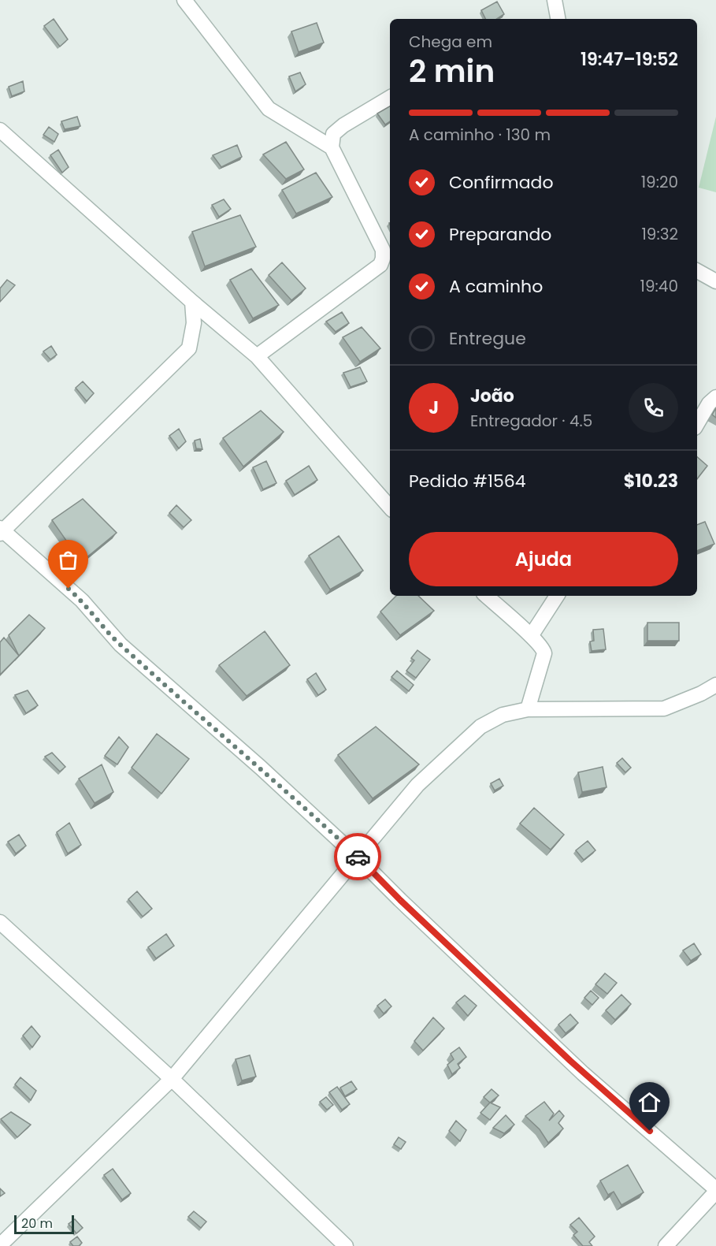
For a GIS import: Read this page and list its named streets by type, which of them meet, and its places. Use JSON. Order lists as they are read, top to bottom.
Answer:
{
  "scale_bar": "20 m",
  "page": {
    "heading": ["2 min", "Chega em", "19:47–19:52"],
    "panel": [
      "João",
      "Entregador · 4.5",
      "Pedido #1564",
      "$10.23"
    ],
    "bar": "A caminho · 130 m",
    "list": [
      ["Confirmado", "19:20"],
      ["Preparando", "19:32"],
      ["A caminho", "19:40"],
      "Entregue"
    ],
    "round": "J",
    "buttons": "Ajuda",
    "scale": "20 m"
  }
}
